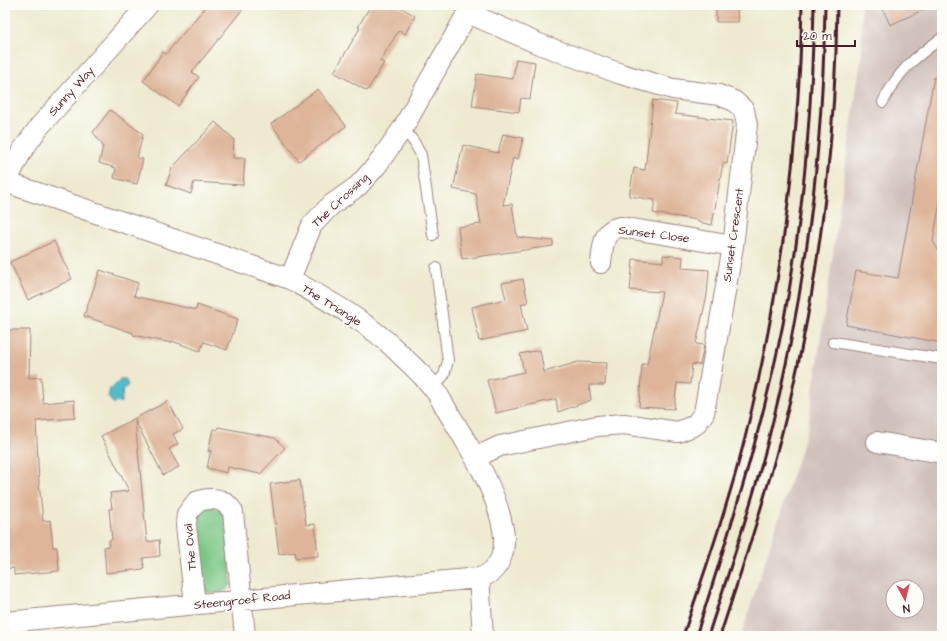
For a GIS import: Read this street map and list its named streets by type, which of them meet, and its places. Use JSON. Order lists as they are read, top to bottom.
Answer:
{
  "streets": {
    "street": [
      "Sunny Way",
      "The Crossing",
      "Sunset Close",
      "Sunset Crescent",
      "The Triangle",
      "The Oval",
      "Steengroef Road"
    ]
  },
  "crossings": [
    ["Sunny Way", "The Triangle"],
    ["The Crossing", "Sunset Crescent"],
    ["The Crossing", "The Triangle"],
    ["Sunset Close", "Sunset Crescent"],
    ["Sunset Crescent", "The Triangle"],
    ["The Triangle", "Steengroef Road"],
    ["The Oval", "Steengroef Road"]
  ],
  "scale_bar": "20 m",
  "north": "bottom"
}
